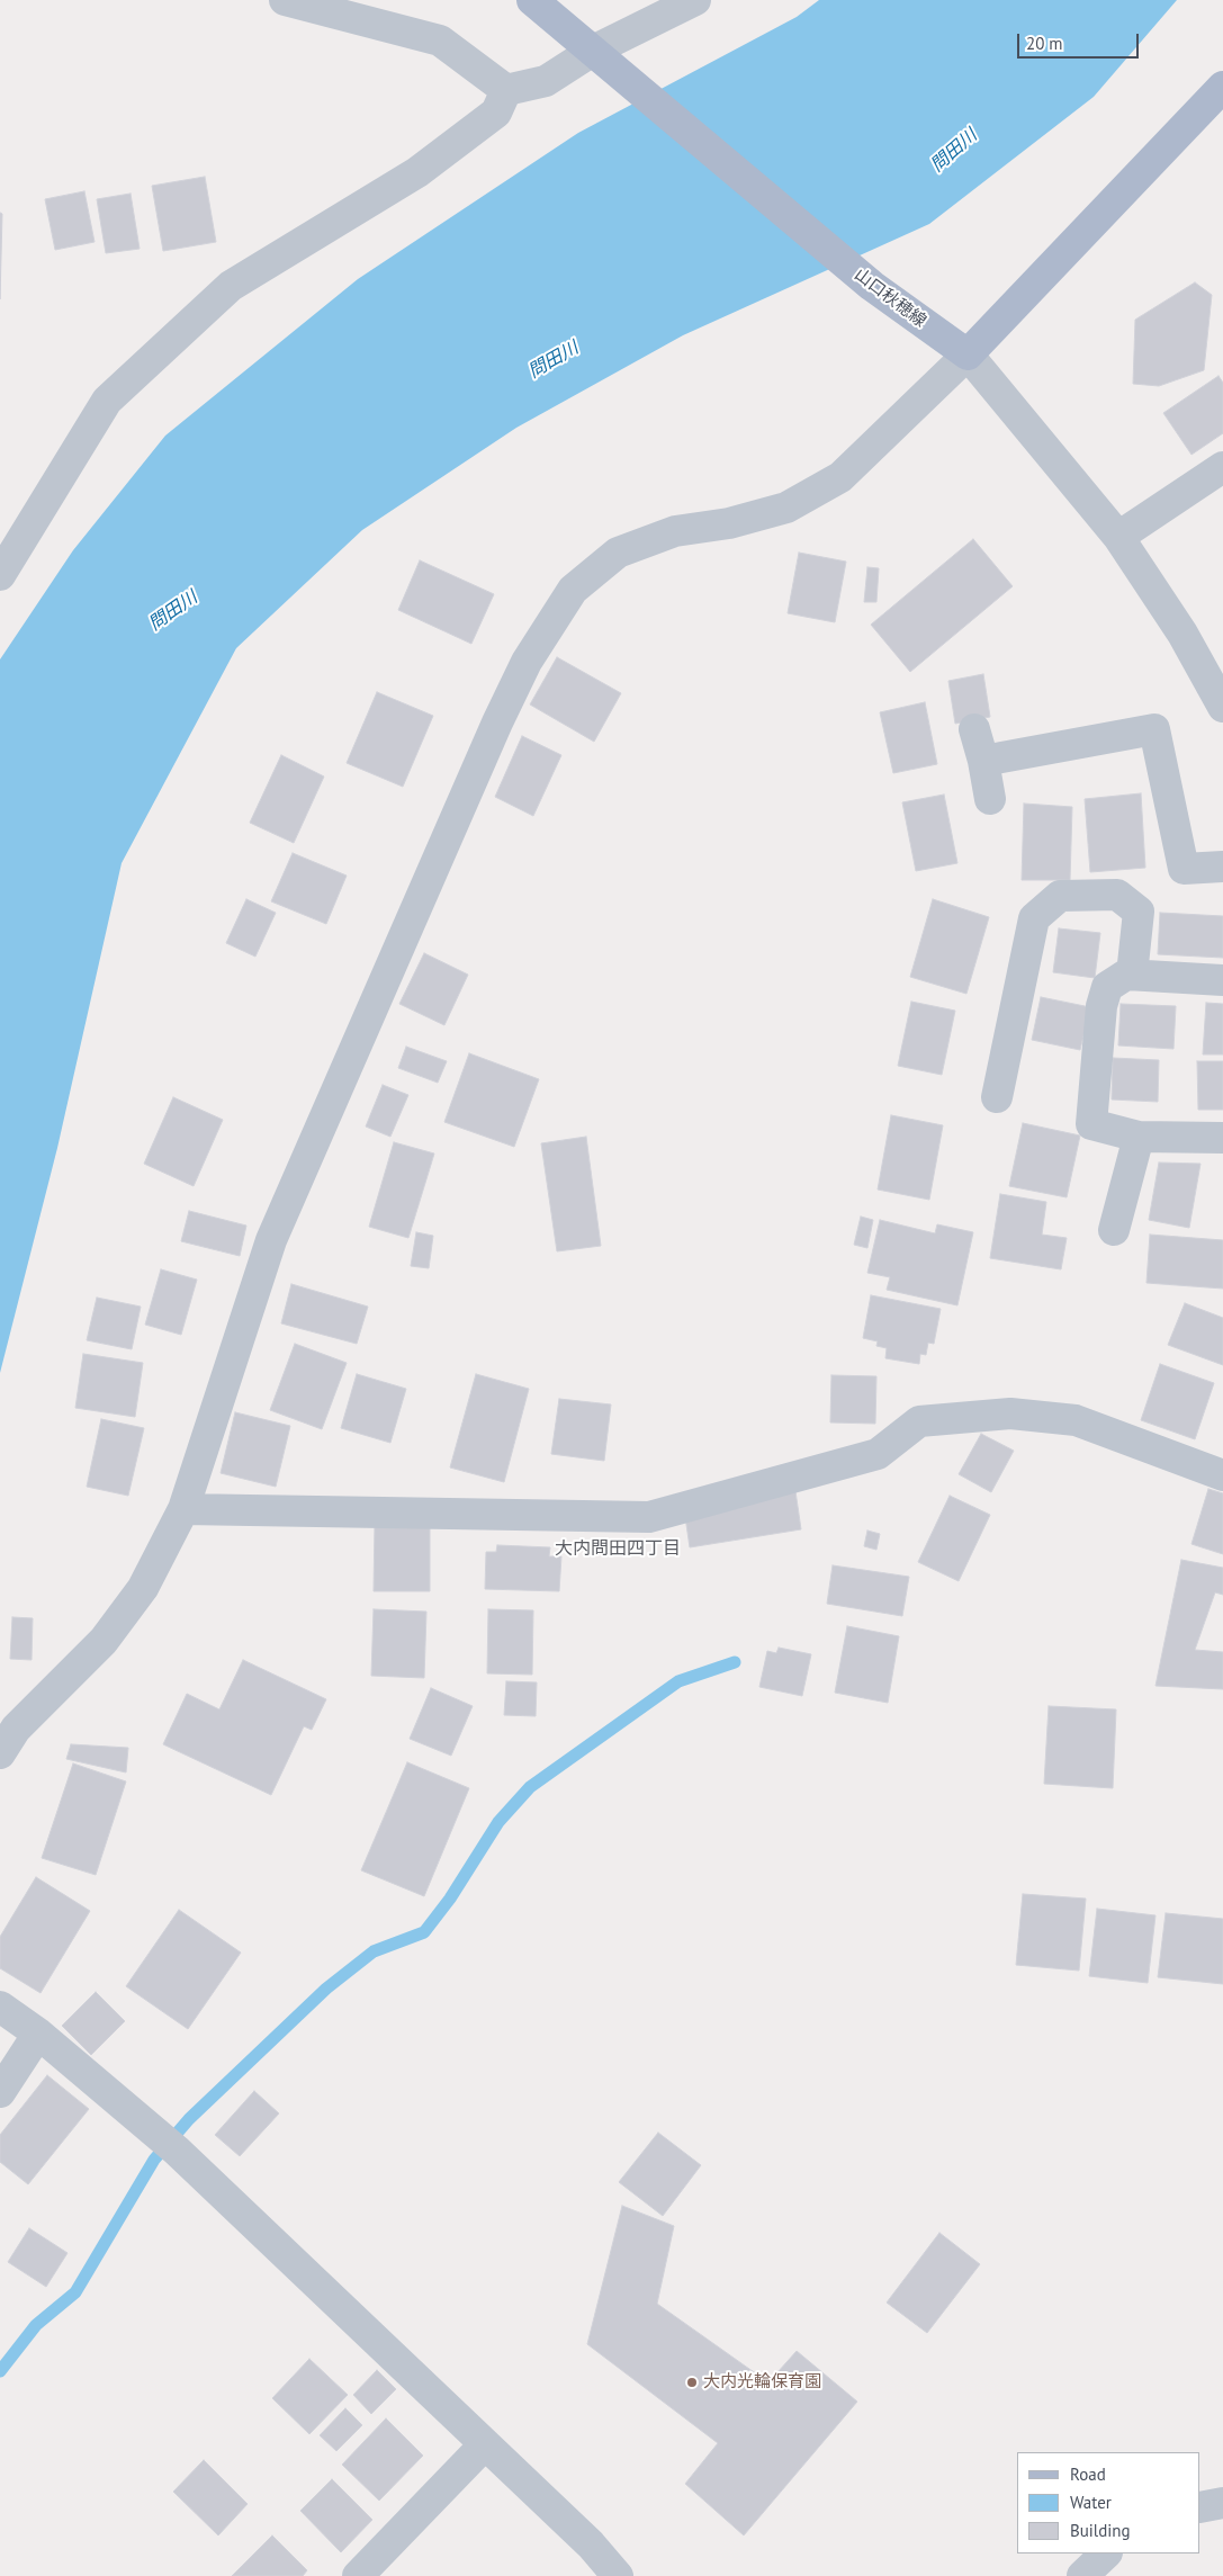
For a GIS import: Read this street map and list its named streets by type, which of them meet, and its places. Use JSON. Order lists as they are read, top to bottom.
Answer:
{
  "streets": {
    "main road": ["山口秋穂線"]
  },
  "districts": ["大内問田四丁目"],
  "water": ["問田川"],
  "places": ["大内光輪保育園"],
  "legend": ["Road", "Water", "Building"],
  "scale_bar": "20 m"
}
